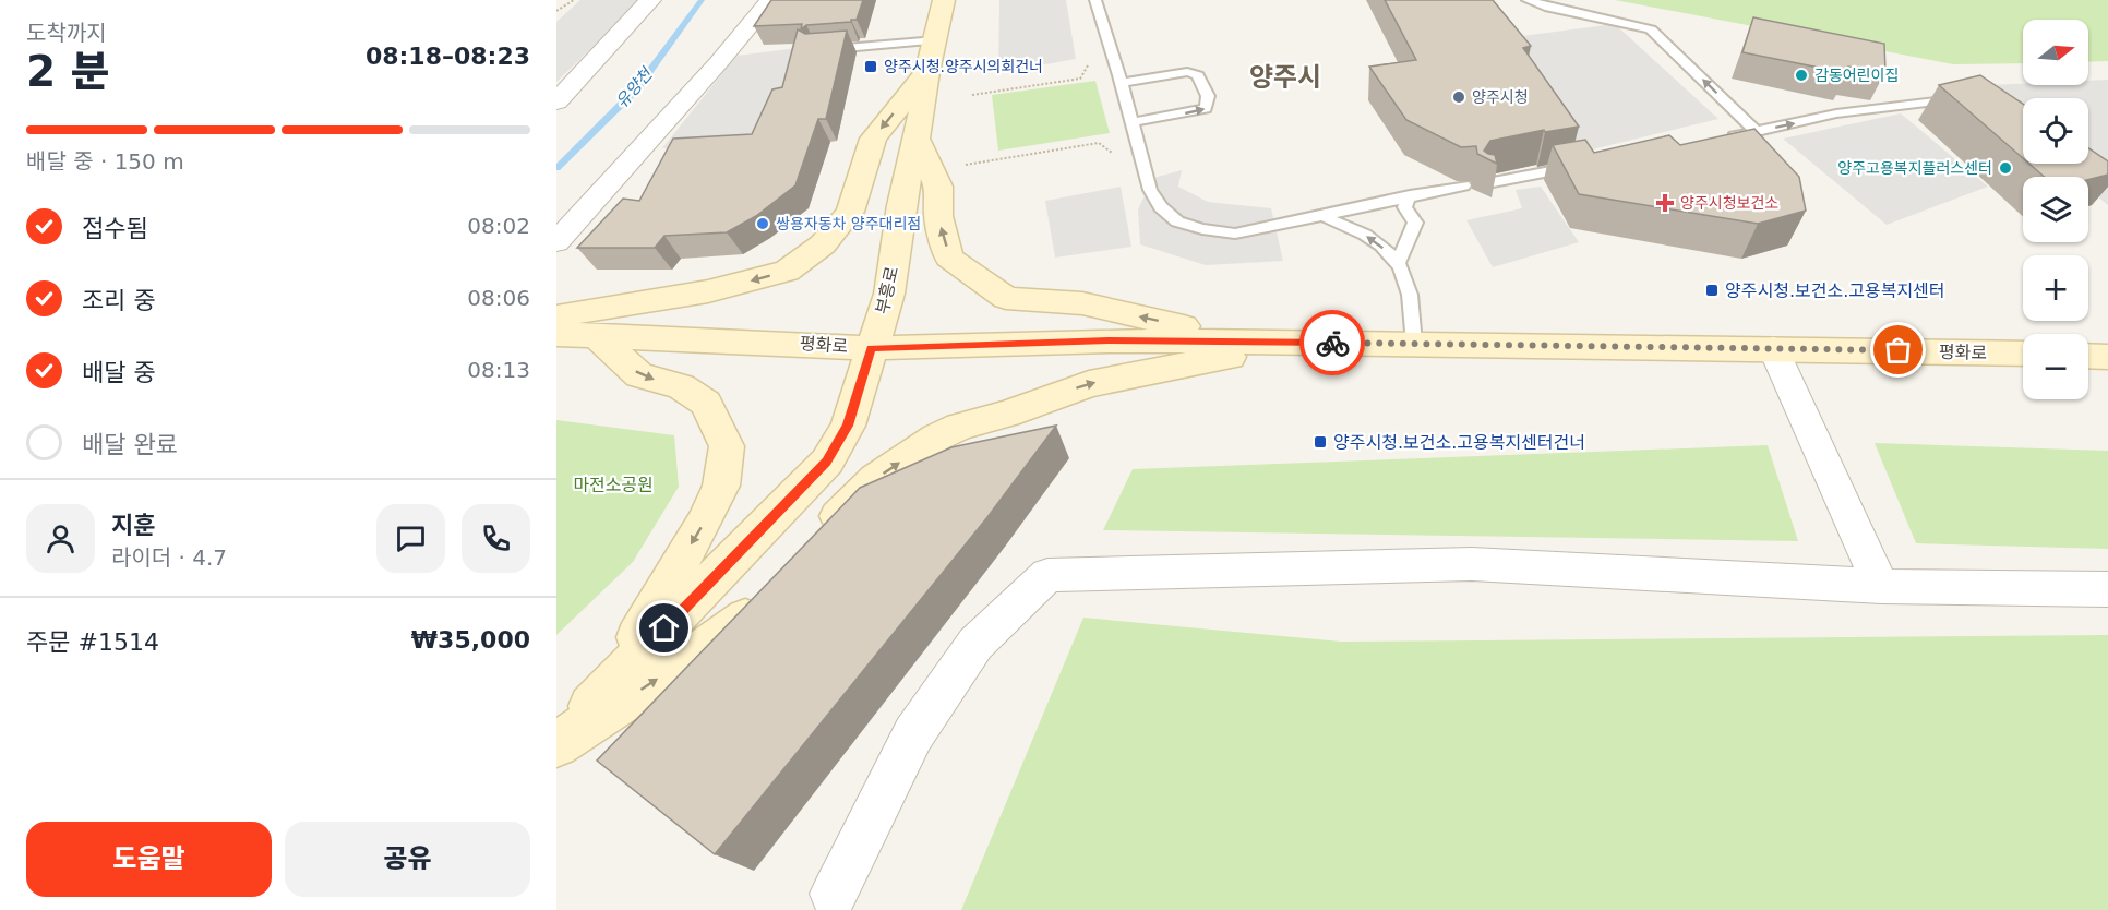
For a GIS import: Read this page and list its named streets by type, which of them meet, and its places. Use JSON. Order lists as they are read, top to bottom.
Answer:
{
  "streets": {
    "main road": ["부흥로", "평화로"]
  },
  "crossings": [
    ["부흥로", "평화로"]
  ],
  "districts": ["양주시"],
  "water": ["유양천"],
  "parks": ["마전소공원"],
  "places": {
    "transit": ["양주시청.양주시의회건너", "양주시청.보건소.고용복지센터", "양주시청.보건소.고용복지센터건너"],
    "other": [
      "감동어린이집",
      "양주시청",
      "양주고용복지플러스센터",
      "쌍용자동차 양주대리점"
    ],
    "health": ["양주시청보건소"]
  },
  "north": "right",
  "page": {
    "heading": ["2 분", "도착까지", "08:18–08:23"],
    "panel": [
      "지훈",
      "라이더 · 4.7",
      "주문 #1514",
      "₩35,000"
    ],
    "map_buttons": ["+", "−"],
    "bar": "배달 중 · 150 m",
    "list": [
      ["접수됨", "08:02"],
      ["조리 중", "08:06"],
      ["배달 중", "08:13"],
      "배달 완료"
    ],
    "buttons": ["도움말", "공유"]
  }
}
